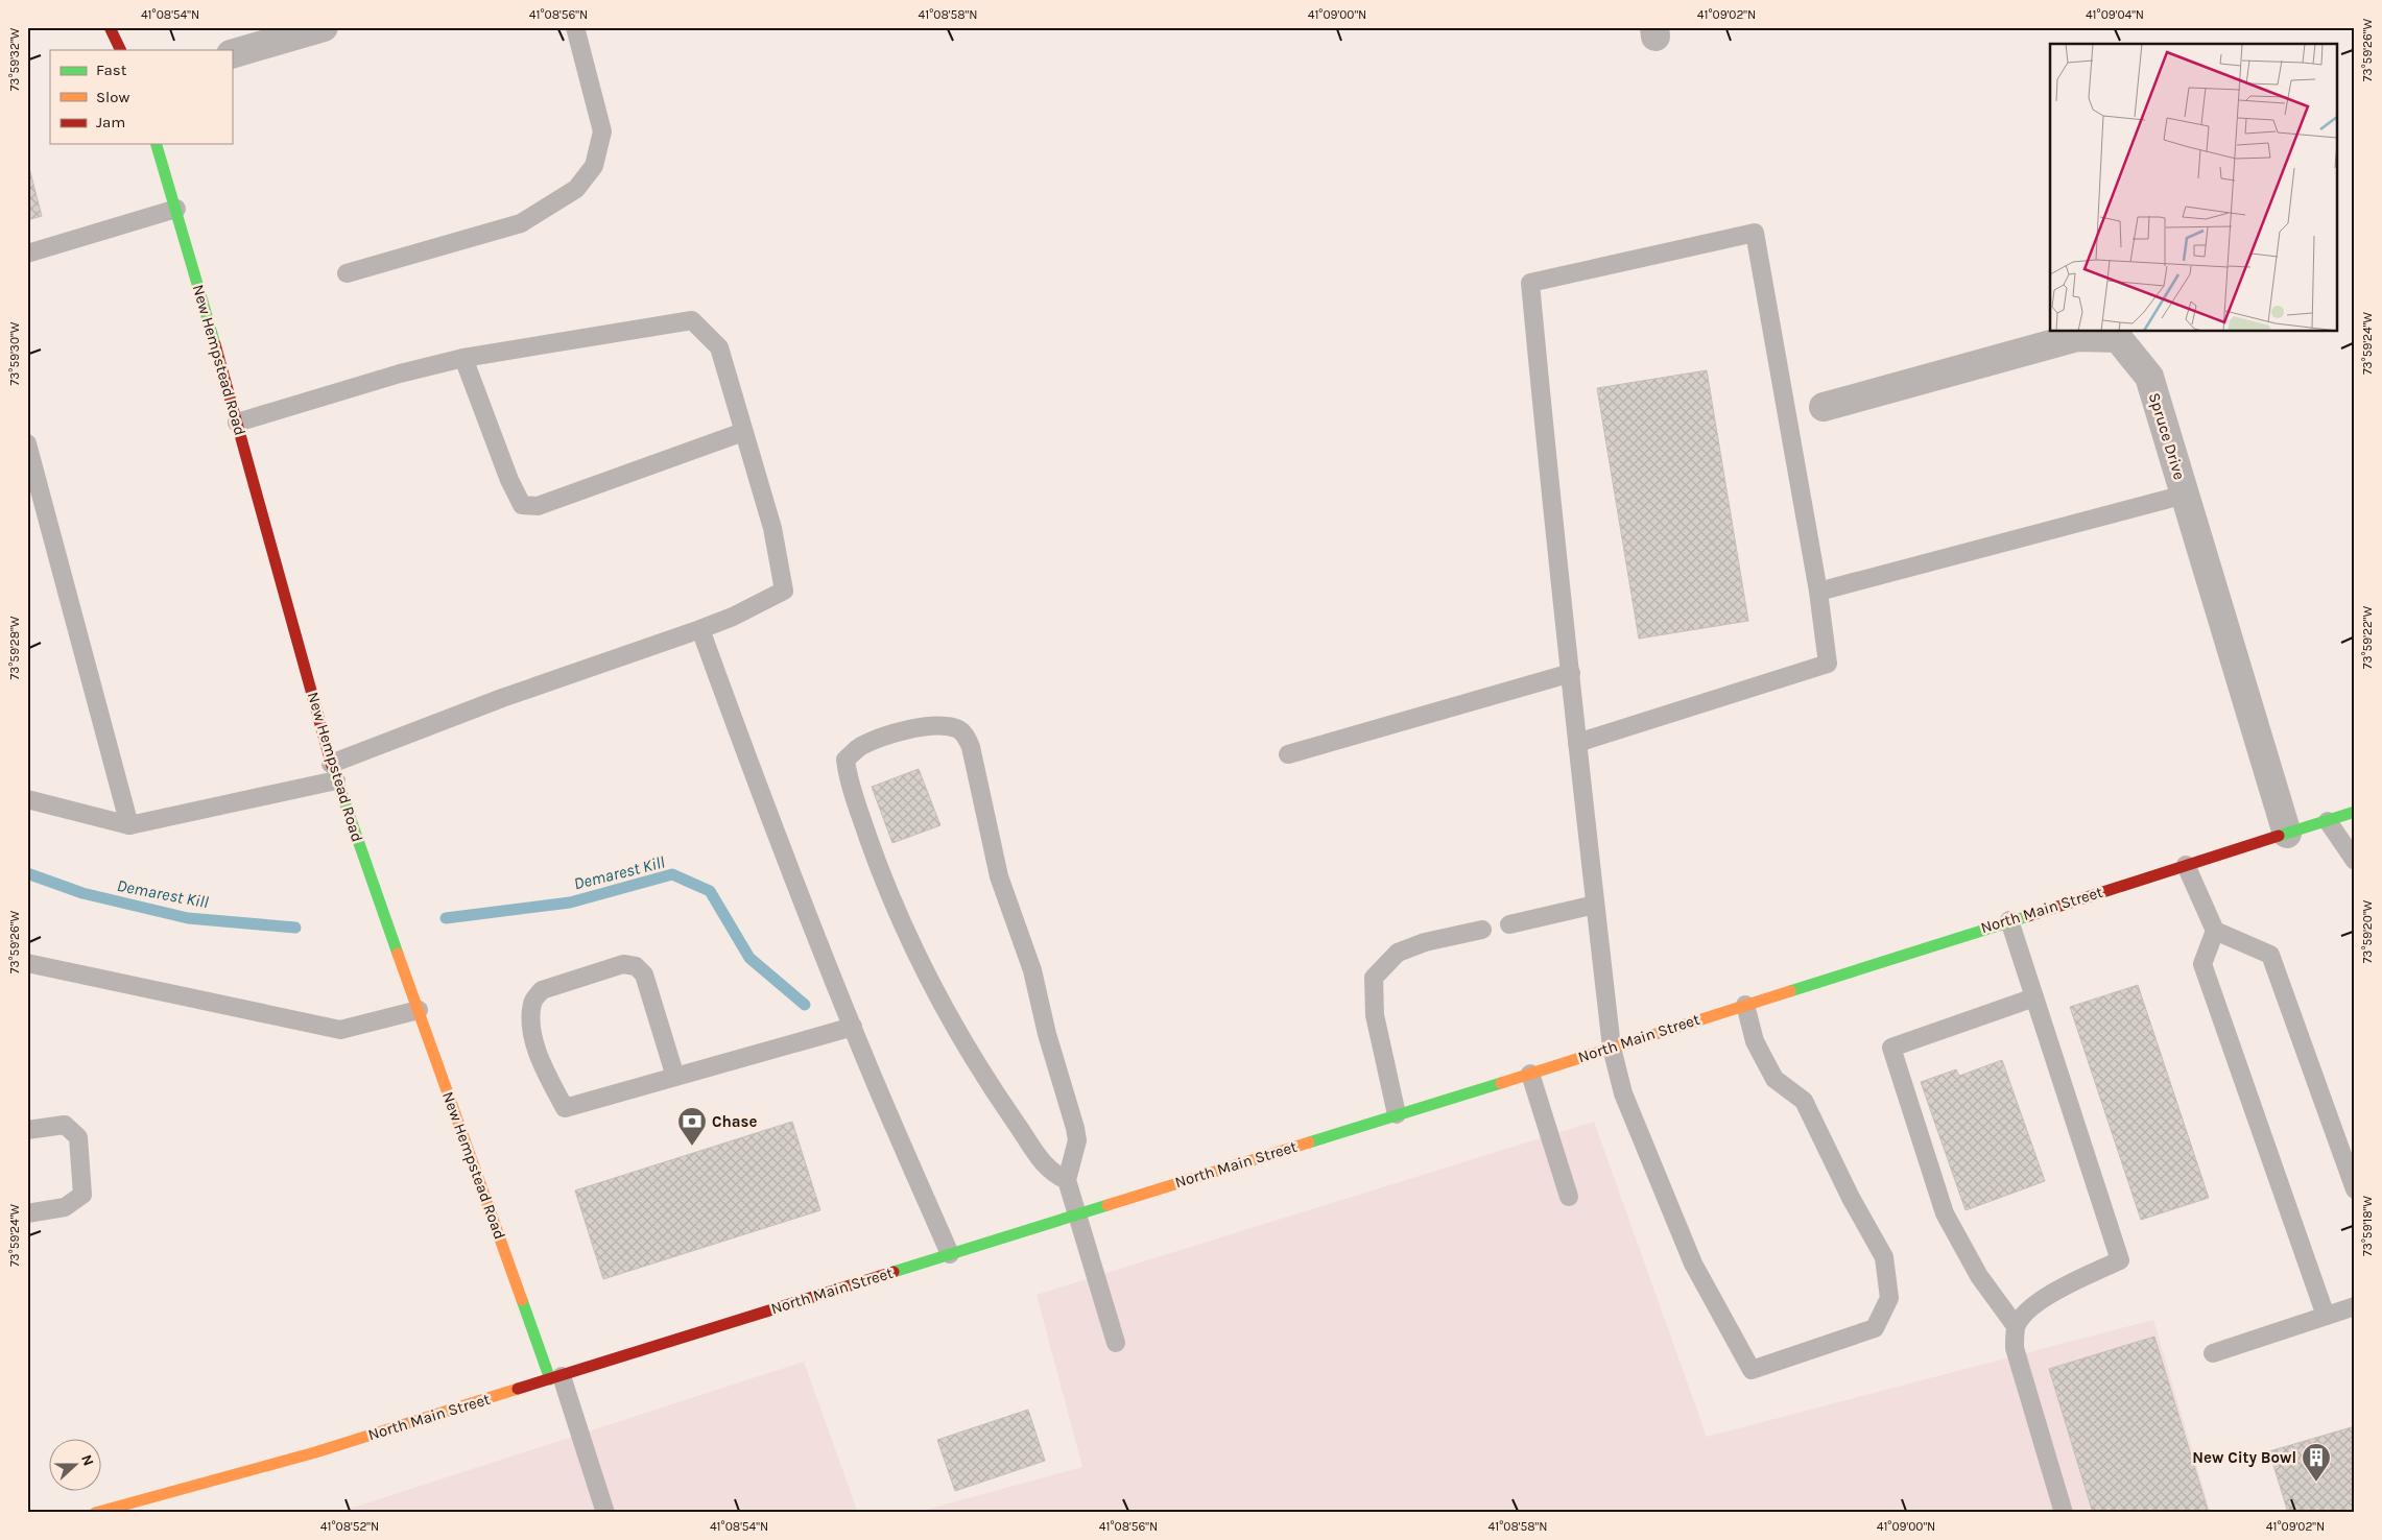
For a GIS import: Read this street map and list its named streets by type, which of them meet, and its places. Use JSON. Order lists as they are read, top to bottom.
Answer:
{
  "streets": {
    "street": ["New Hempstead Road", "Spruce Drive", "North Main Street"]
  },
  "crossings": [
    ["New Hempstead Road", "North Main Street"],
    ["Spruce Drive", "North Main Street"]
  ],
  "water": ["Demarest Kill"],
  "places": {
    "bank": ["Chase"],
    "building": ["New City Bowl"]
  },
  "legend": ["Fast", "Slow", "Jam"],
  "north": "right",
  "coordinates": [
    "41°08'54\"N",
    "41°08'56\"N",
    "41°08'58\"N",
    "41°09'00\"N",
    "41°09'02\"N",
    "41°09'04\"N",
    "73°59'26\"W",
    "73°59'32\"W",
    "73°59'24\"W",
    "73°59'30\"W",
    "73°59'22\"W",
    "73°59'28\"W",
    "73°59'20\"W",
    "73°59'18\"W",
    "41°08'52\"N"
  ]
}
